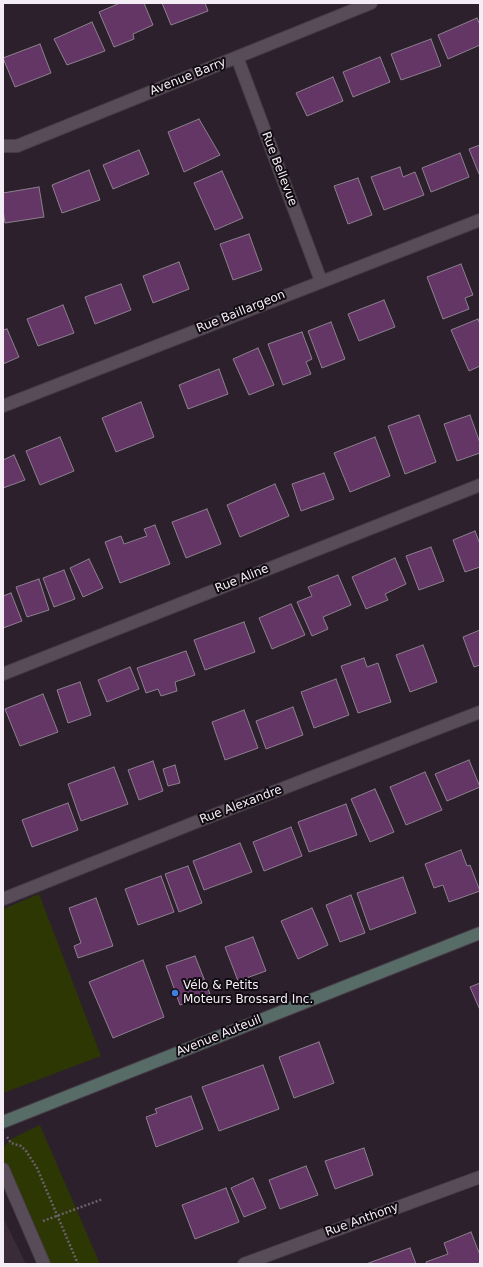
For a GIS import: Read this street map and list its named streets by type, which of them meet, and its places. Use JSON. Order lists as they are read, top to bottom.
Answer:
{
  "streets": {
    "street": [
      "Avenue Barry",
      "Rue Bellevue",
      "Rue Baillargeon",
      "Rue Aline",
      "Rue Alexandre",
      "Avenue Auteuil",
      "Rue Anthony"
    ]
  },
  "crossings": [
    ["Avenue Barry", "Rue Bellevue"],
    ["Rue Bellevue", "Rue Baillargeon"]
  ],
  "places": ["Vélo & Petits Moteurs Brossard Inc."]
}
